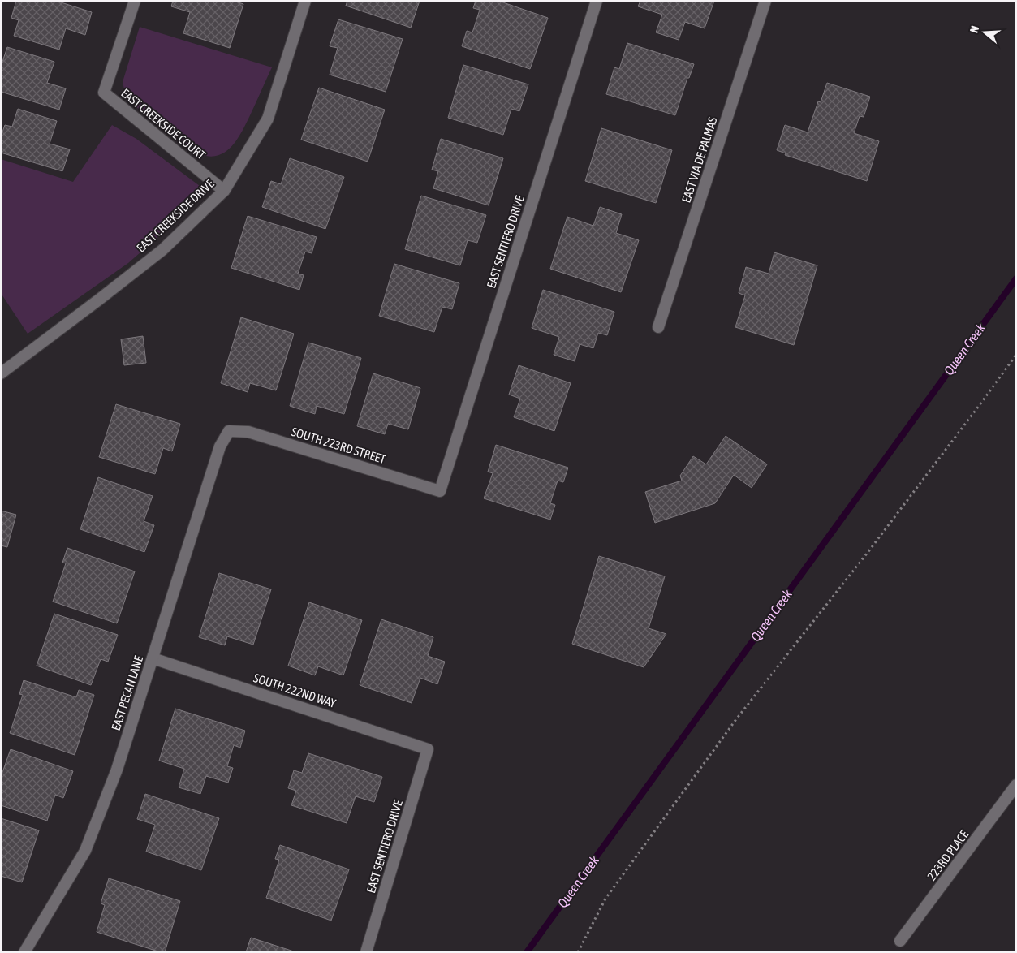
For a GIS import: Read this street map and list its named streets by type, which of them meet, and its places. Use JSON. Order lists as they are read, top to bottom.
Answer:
{
  "streets": {
    "street": [
      "EAST CREEKSIDE COURT",
      "EAST VIA DE PALMAS",
      "EAST CREEKSIDE DRIVE",
      "EAST SENTIERO DRIVE",
      "SOUTH 223RD STREET",
      "SOUTH 222ND WAY",
      "EAST PECAN LANE",
      "223RD PLACE"
    ]
  },
  "crossings": [
    ["EAST CREEKSIDE COURT", "EAST CREEKSIDE DRIVE"],
    ["EAST SENTIERO DRIVE", "SOUTH 223RD STREET"],
    ["EAST SENTIERO DRIVE", "SOUTH 222ND WAY"],
    ["SOUTH 223RD STREET", "EAST PECAN LANE"],
    ["SOUTH 222ND WAY", "EAST PECAN LANE"]
  ],
  "water": ["Queen Creek"],
  "north": "left"
}
